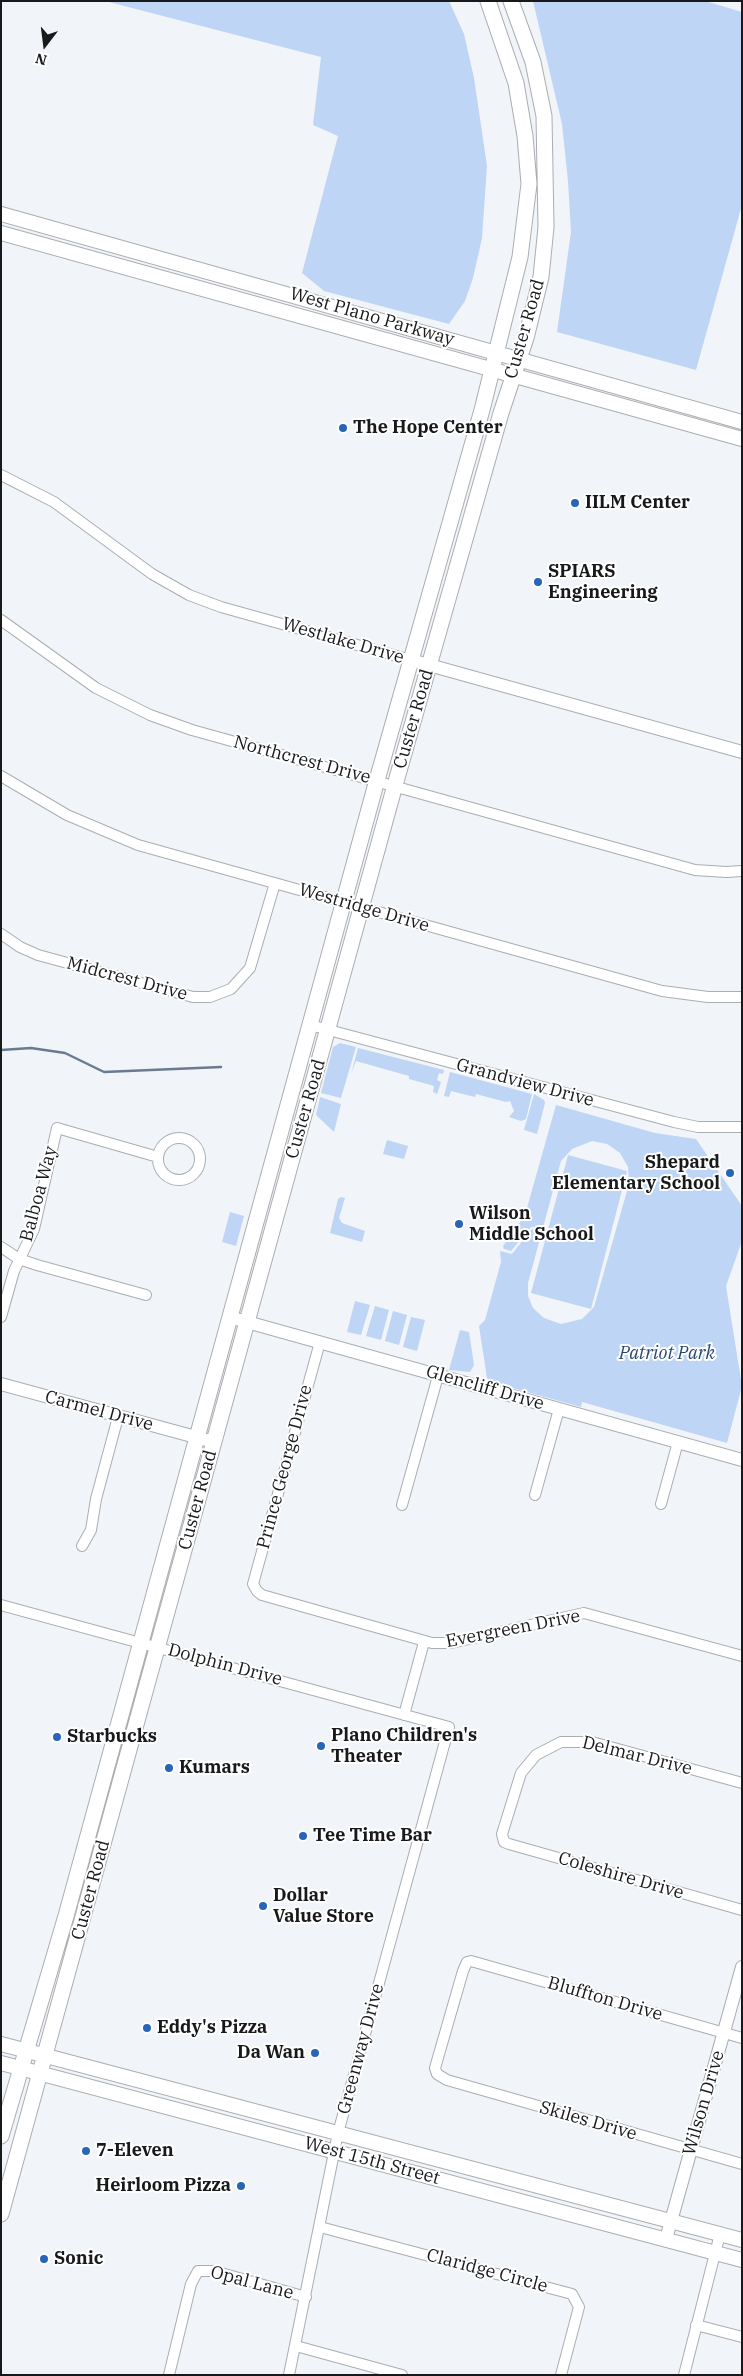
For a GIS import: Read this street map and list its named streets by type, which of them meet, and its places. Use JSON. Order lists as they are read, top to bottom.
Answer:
{
  "streets": {
    "main road": ["West Plano Parkway", "Custer Road", "West 15th Street"],
    "street": [
      "Westlake Drive",
      "Northcrest Drive",
      "Westridge Drive",
      "Midcrest Drive",
      "Grandview Drive",
      "Balboa Way",
      "Glencliff Drive",
      "Carmel Drive",
      "Prince George Drive",
      "Evergreen Drive",
      "Dolphin Drive",
      "Delmar Drive",
      "Coleshire Drive",
      "Bluffton Drive",
      "Greenway Drive",
      "Wilson Drive",
      "Skiles Drive",
      "Claridge Circle",
      "Opal Lane"
    ]
  },
  "crossings": [
    ["West Plano Parkway", "Custer Road"],
    ["Custer Road", "Westlake Drive"],
    ["Custer Road", "Northcrest Drive"],
    ["Custer Road", "Westridge Drive"],
    ["Custer Road", "Grandview Drive"],
    ["Custer Road", "Glencliff Drive"],
    ["Custer Road", "Carmel Drive"],
    ["Custer Road", "Dolphin Drive"],
    ["Custer Road", "West 15th Street"],
    ["Westridge Drive", "Midcrest Drive"],
    ["Glencliff Drive", "Prince George Drive"],
    ["Prince George Drive", "Evergreen Drive"],
    ["Dolphin Drive", "Greenway Drive"],
    ["Delmar Drive", "Coleshire Drive"],
    ["Bluffton Drive", "Wilson Drive"],
    ["Bluffton Drive", "Skiles Drive"],
    ["Greenway Drive", "West 15th Street"],
    ["Greenway Drive", "Claridge Circle"],
    ["Greenway Drive", "Opal Lane"],
    ["Wilson Drive", "Skiles Drive"],
    ["Wilson Drive", "West 15th Street"]
  ],
  "parks": ["Patriot Park"],
  "places": [
    "The Hope Center",
    "IILM Center",
    "SPIARS Engineering",
    "Shepard Elementary School",
    "Wilson Middle School",
    "Starbucks",
    "Plano Children's Theater",
    "Kumars",
    "Tee Time Bar",
    "Dollar Value Store",
    "Eddy's Pizza",
    "Da Wan",
    "7-Eleven",
    "Heirloom Pizza",
    "Sonic"
  ],
  "north": "bottom"
}
